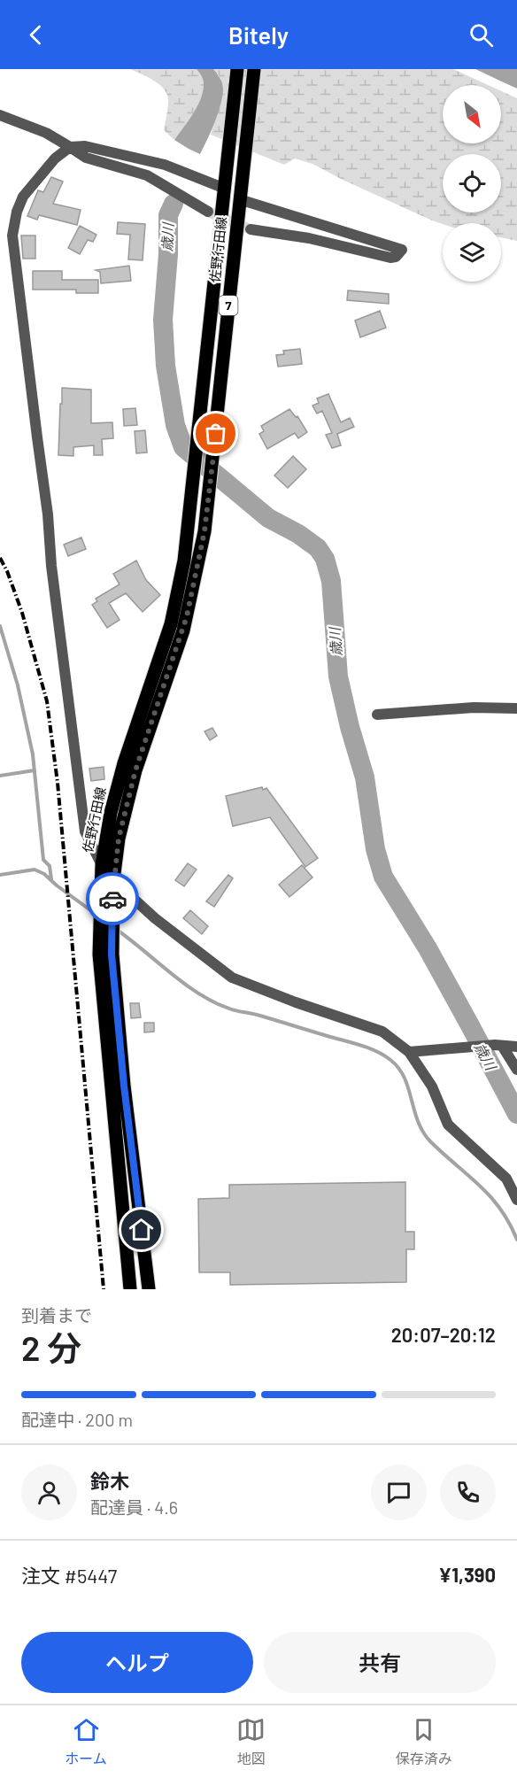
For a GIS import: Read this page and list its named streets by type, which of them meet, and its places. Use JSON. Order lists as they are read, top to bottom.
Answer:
{
  "streets": {
    "main road": ["佐野行田線", "7"]
  },
  "water": ["歳川"],
  "north": "bottom right",
  "page": {
    "header": "Bitely",
    "heading": ["2 分", "到着まで", "20:07–20:12"],
    "panel": [
      "鈴木",
      "配達員 · 4.6",
      "注文 #5447",
      "¥1,390"
    ],
    "bar": "配達中 · 200 m",
    "buttons": ["ヘルプ", "共有"],
    "tabs": ["ホーム", "地図", "保存済み"]
  }
}
